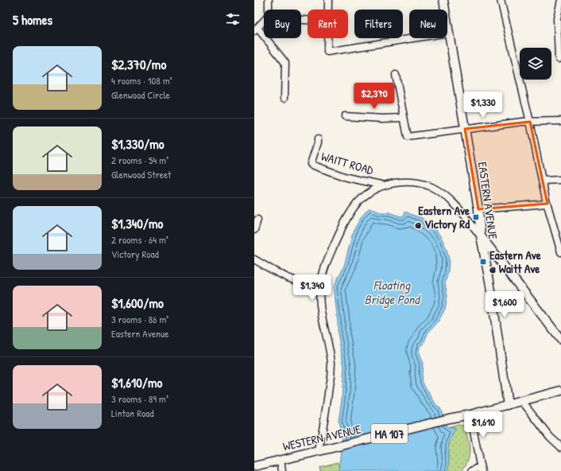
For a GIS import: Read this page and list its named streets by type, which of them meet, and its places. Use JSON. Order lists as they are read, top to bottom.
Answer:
{
  "streets": {
    "main road": ["EASTERN AVENUE", "MA 107", "WESTERN AVENUE"],
    "street": ["WAITT ROAD"]
  },
  "crossings": [
    ["EASTERN AVENUE", "WESTERN AVENUE"]
  ],
  "water": ["Floating Bridge Pond"],
  "places": {
    "transit": ["Eastern Ave @ Victory Rd", "Eastern Ave @ Waitt Ave"]
  },
  "page": {
    "heading": "5 homes",
    "chip": [
      "Buy",
      "Rent",
      "Filters",
      "New"
    ],
    "list": [
      {
        "name": "$2,370/mo",
        "note": "4 rooms · 108 m² · Glenwood Circle"
      },
      {
        "name": "$1,330/mo",
        "note": "2 rooms · 54 m² · Glenwood Street"
      },
      {
        "name": "$1,340/mo",
        "note": "2 rooms · 64 m² · Victory Road"
      },
      {
        "name": "$1,600/mo",
        "note": "3 rooms · 86 m² · Eastern Avenue"
      },
      {
        "name": "$1,610/mo",
        "note": "3 rooms · 89 m² · Linton Road"
      }
    ],
    "price": [
      "$2,370",
      "$1,330",
      "$1,340",
      "$1,600",
      "$1,610"
    ]
  }
}
